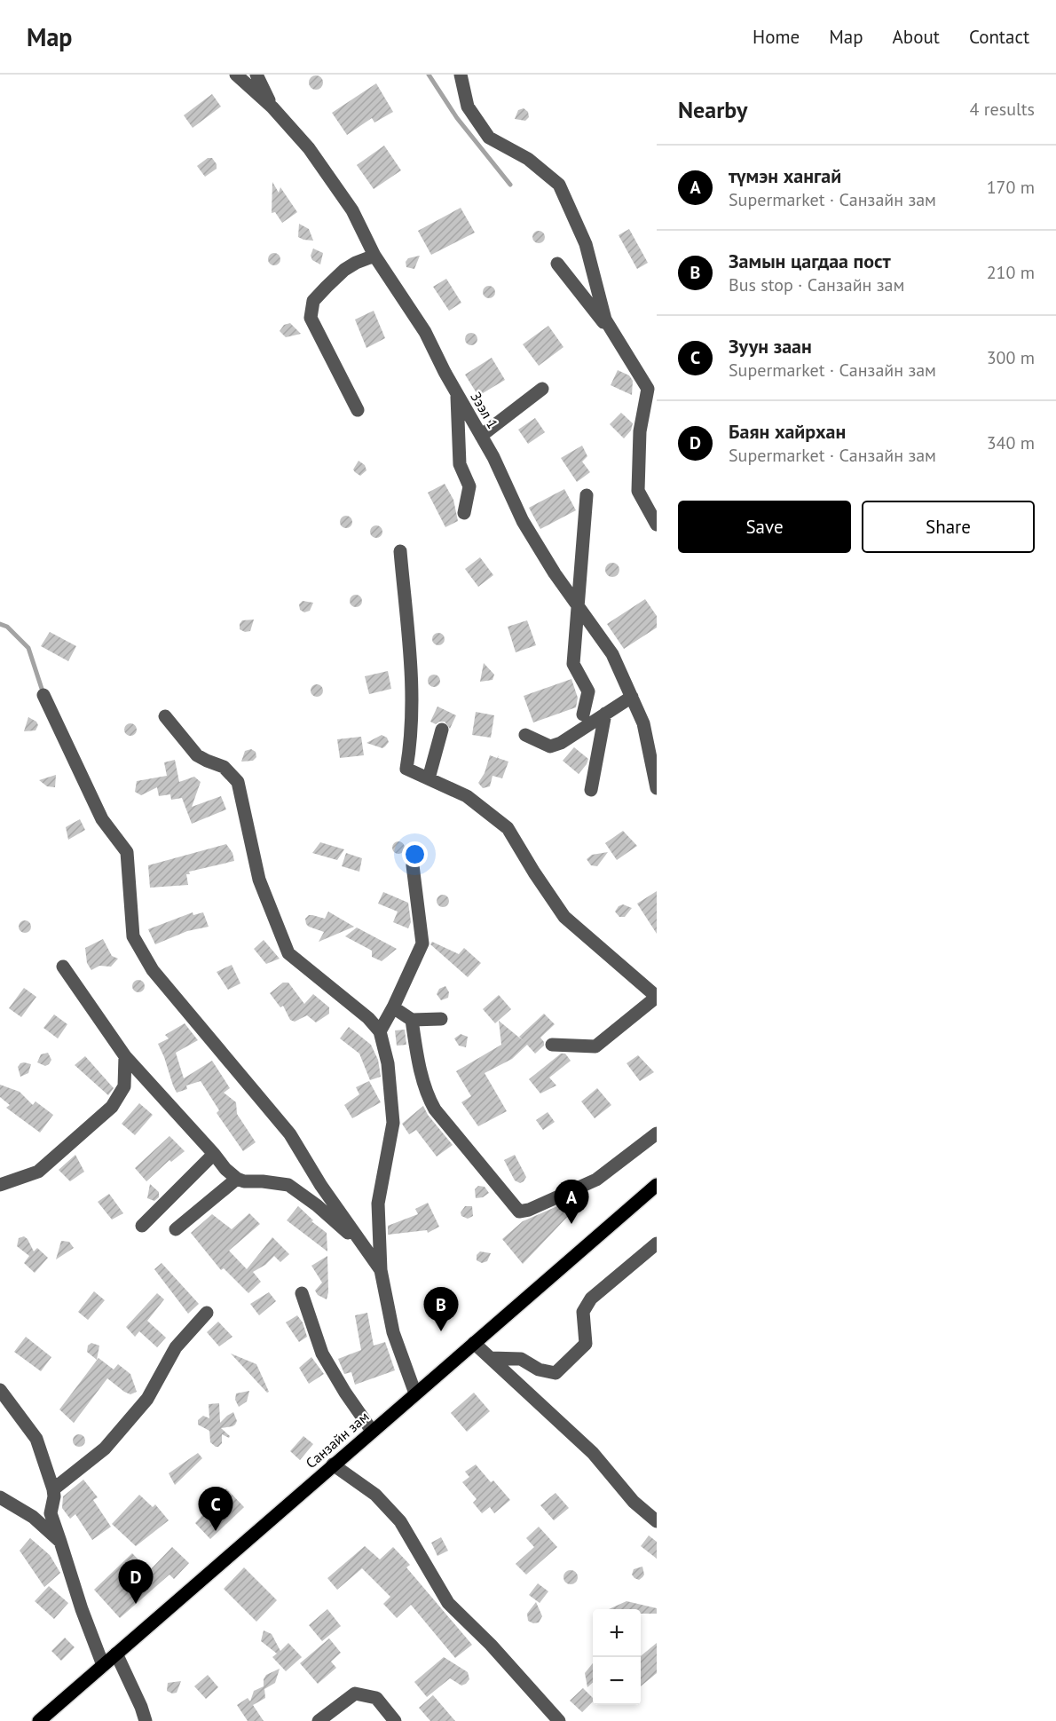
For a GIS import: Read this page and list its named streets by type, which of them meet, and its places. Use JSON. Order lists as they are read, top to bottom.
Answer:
{
  "streets": {
    "main road": ["Санзайн зам"],
    "street": ["Зээл 1"]
  },
  "page": {
    "header": "Map",
    "nav": [
      "Home",
      "Map",
      "About",
      "Contact"
    ],
    "heading": ["Nearby", "4 results"],
    "list": [
      {
        "mark": "A",
        "name": "түмэн хангай",
        "note": "Supermarket · Санзайн зам",
        "value": "170 m"
      },
      {
        "mark": "B",
        "name": "Замын цагдаа пост",
        "note": "Bus stop · Санзайн зам",
        "value": "210 m"
      },
      {
        "mark": "C",
        "name": "Зуун заан",
        "note": "Supermarket · Санзайн зам",
        "value": "300 m"
      },
      {
        "mark": "D",
        "name": "Баян хайрхан",
        "note": "Supermarket · Санзайн зам",
        "value": "340 m"
      }
    ],
    "buttons": ["Save", "Share"],
    "pins": [
      "A",
      "B",
      "C",
      "D"
    ],
    "map_buttons": ["+", "−"]
  }
}
